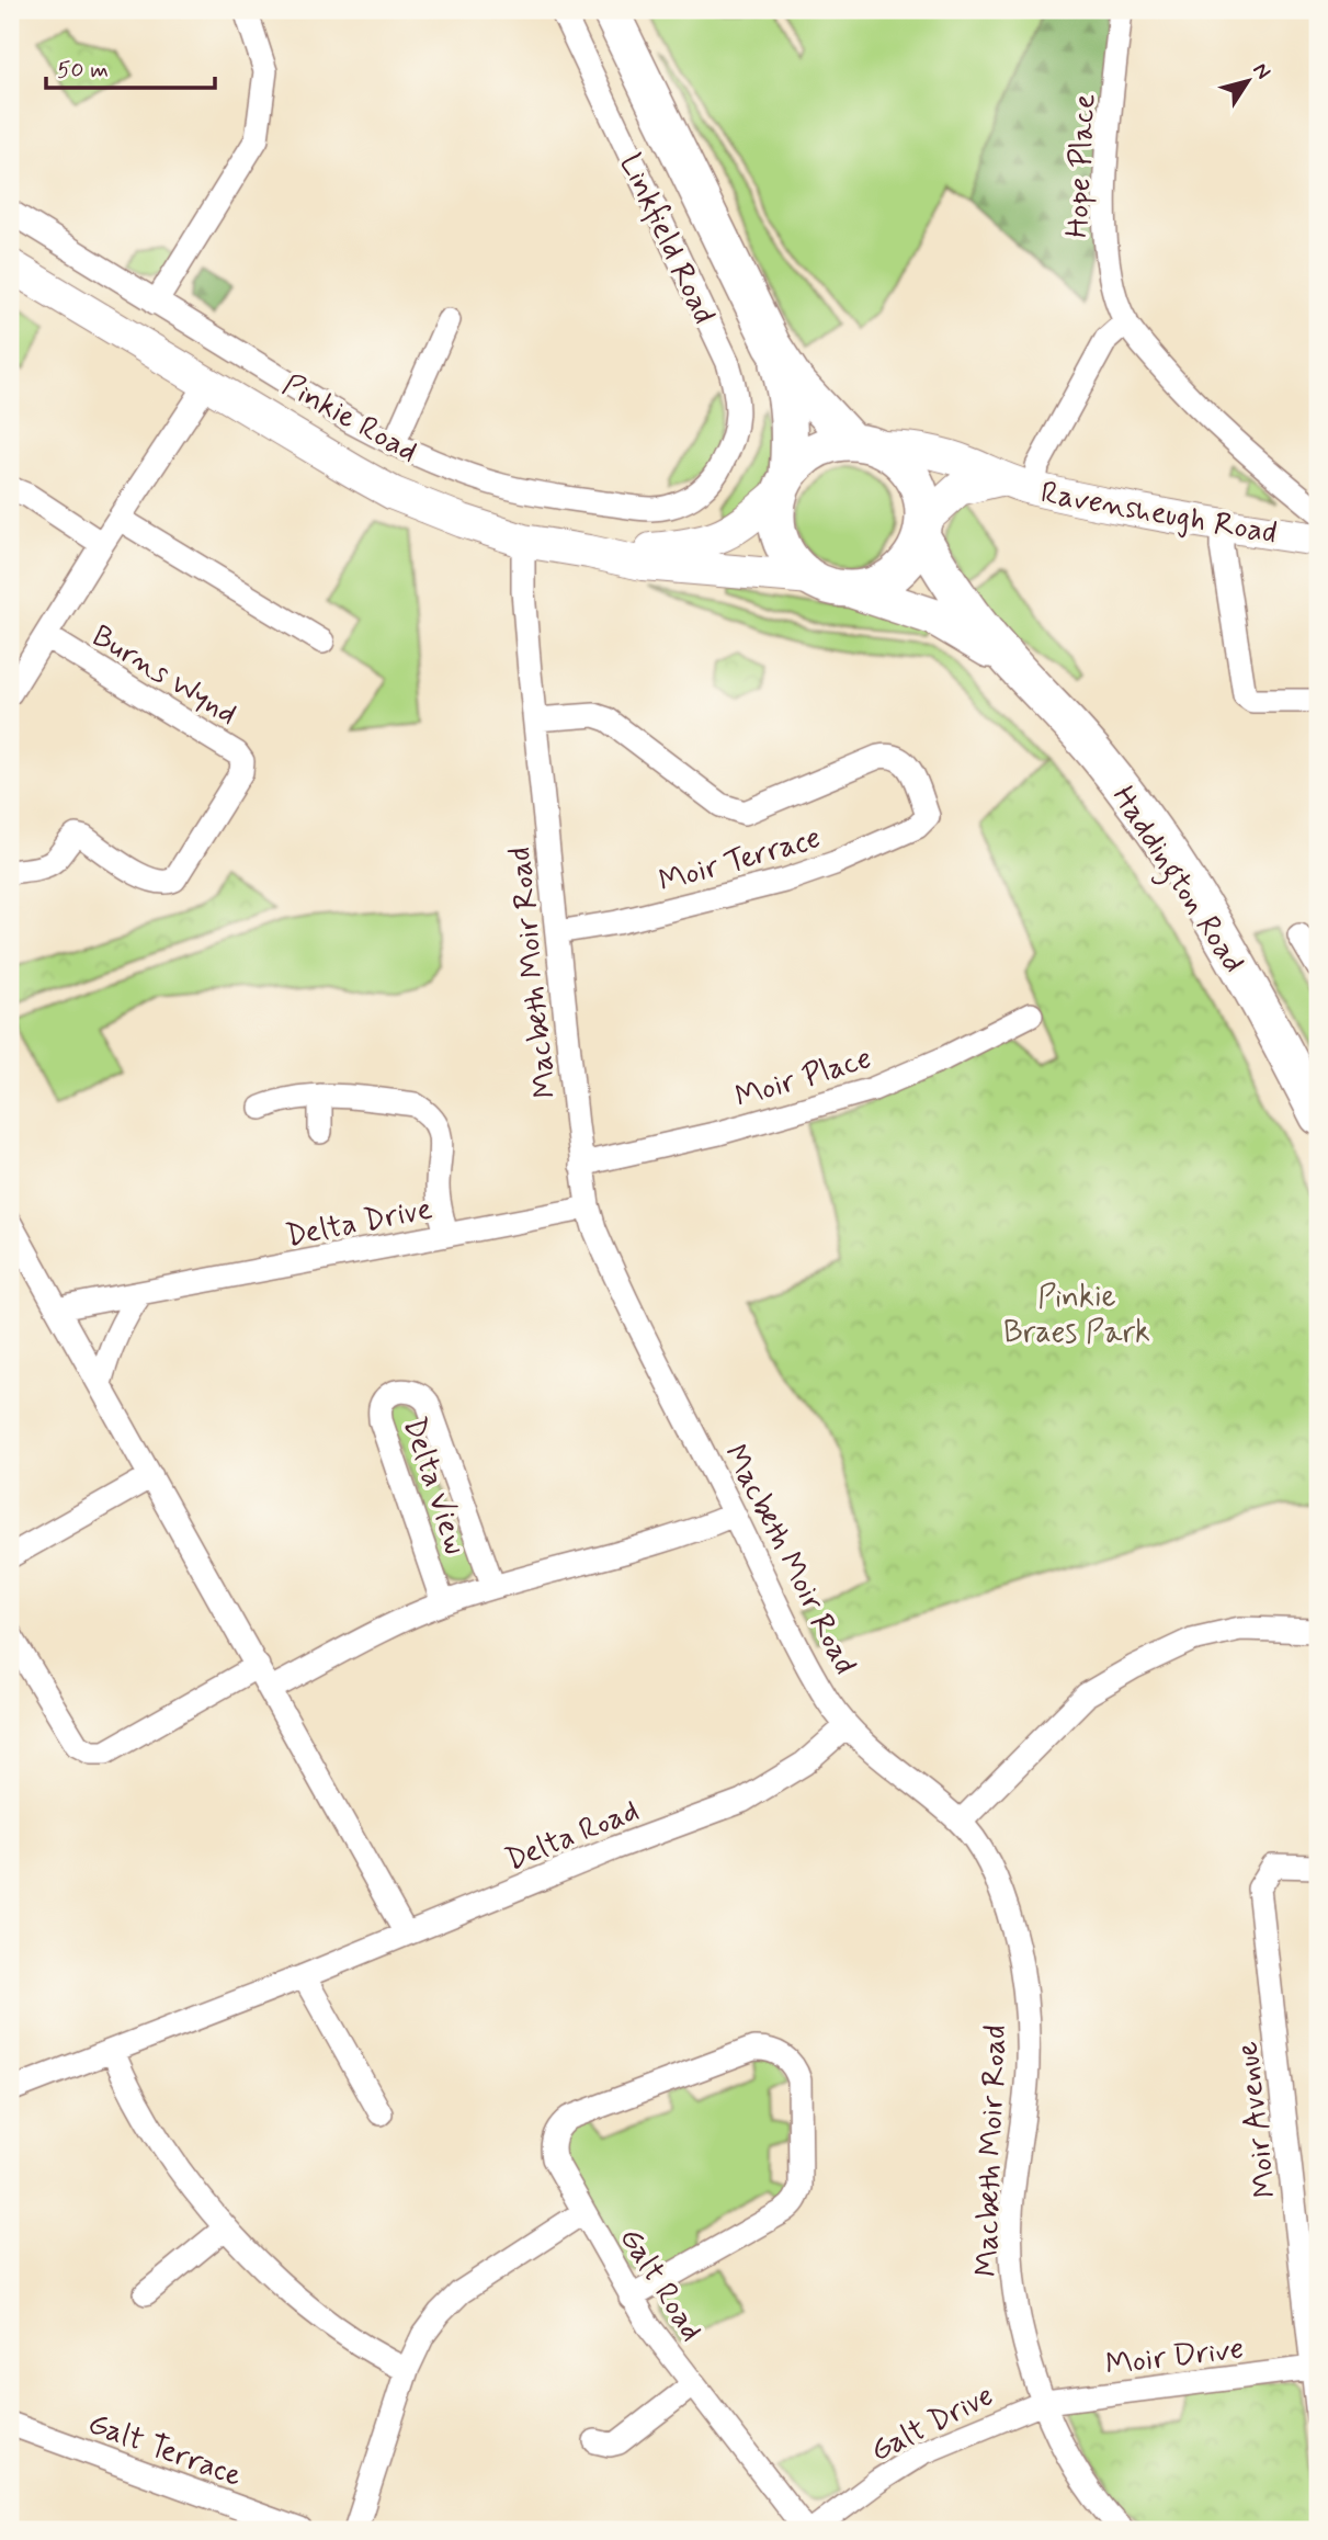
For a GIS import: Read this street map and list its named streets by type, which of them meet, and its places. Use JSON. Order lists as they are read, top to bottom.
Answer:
{
  "streets": {
    "main road": [
      "Linkfield Road",
      "Pinkie Road",
      "Ravensheugh Road",
      "Haddington Road"
    ],
    "street": [
      "Hope Place",
      "Burns Wynd",
      "Moir Terrace",
      "Macbeth Moir Road",
      "Moir Place",
      "Delta Drive",
      "Delta View",
      "Delta Road",
      "Moir Avenue",
      "Galt Road",
      "Moir Drive",
      "Galt Drive",
      "Galt Terrace"
    ]
  },
  "crossings": [
    ["Linkfield Road", "Pinkie Road"],
    ["Linkfield Road", "Ravensheugh Road"],
    ["Linkfield Road", "Haddington Road"],
    ["Pinkie Road", "Ravensheugh Road"],
    ["Pinkie Road", "Haddington Road"],
    ["Pinkie Road", "Macbeth Moir Road"],
    ["Ravensheugh Road", "Haddington Road"],
    ["Moir Terrace", "Macbeth Moir Road"],
    ["Macbeth Moir Road", "Moir Place"],
    ["Macbeth Moir Road", "Delta Drive"],
    ["Macbeth Moir Road", "Delta View"],
    ["Macbeth Moir Road", "Delta Road"],
    ["Macbeth Moir Road", "Moir Drive"],
    ["Macbeth Moir Road", "Galt Drive"],
    ["Moir Avenue", "Moir Drive"],
    ["Moir Drive", "Galt Drive"]
  ],
  "parks": ["Pinkie Braes Park"],
  "scale_bar": "50 m",
  "north": "top right"
}
